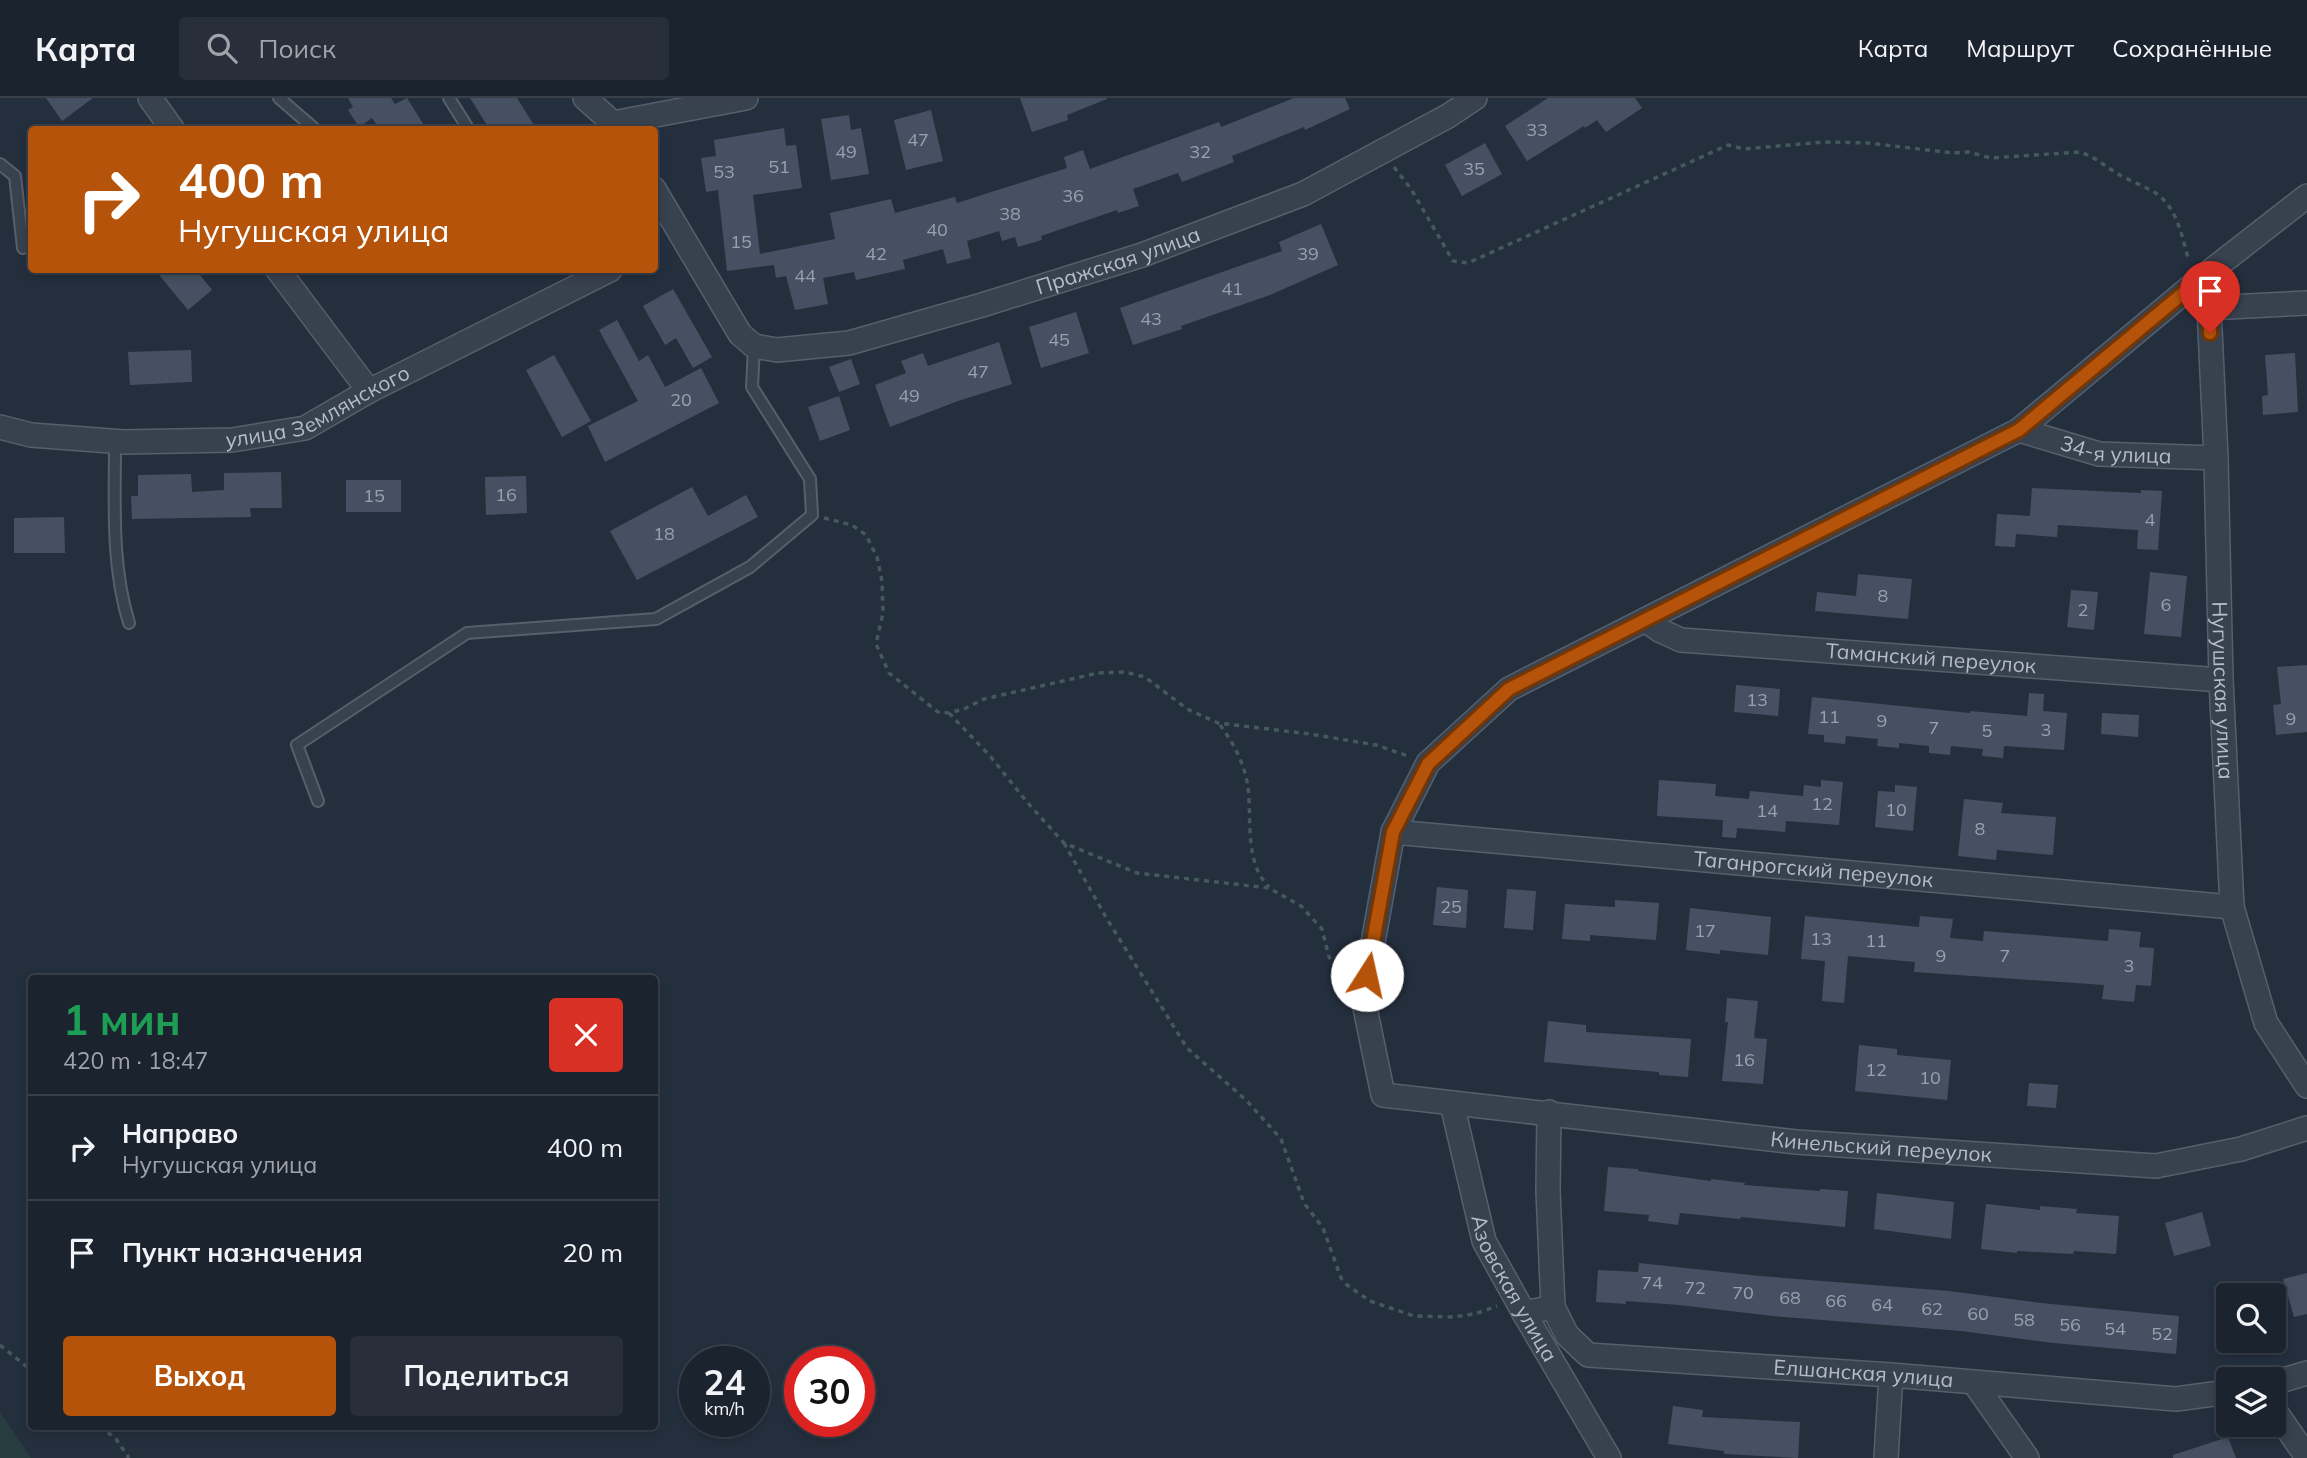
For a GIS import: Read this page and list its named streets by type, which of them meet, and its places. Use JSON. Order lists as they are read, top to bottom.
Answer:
{
  "streets": {
    "street": [
      "Пражская улица",
      "улица Землянского",
      "34-я улица",
      "Таманский переулок",
      "Нугушская улица",
      "Таганрогский переулок",
      "Кинельский переулок",
      "Азовская улица",
      "Елшанская улица"
    ]
  },
  "crossings": [
    ["34-я улица", "Нугушская улица"],
    ["Таманский переулок", "Нугушская улица"],
    ["Нугушская улица", "Таганрогский переулок"],
    ["Кинельский переулок", "Азовская улица"]
  ],
  "house_numbers": [
    "33",
    "47",
    "49",
    "32",
    "51",
    "35",
    "53",
    "36",
    "38",
    "40",
    "15",
    "42",
    "39",
    "44",
    "41",
    "43",
    "45",
    "47",
    "49",
    "20",
    "16",
    "15",
    "4",
    "18",
    "8",
    "6",
    "2",
    "13",
    "11",
    "9",
    "9",
    "7",
    "3",
    "5",
    "12",
    "10",
    "14",
    "8",
    "25",
    "17",
    "13",
    "11",
    "9",
    "7",
    "3",
    "16",
    "12",
    "10",
    "74",
    "72",
    "70",
    "68",
    "66",
    "64",
    "62",
    "60",
    "58",
    "56",
    "54",
    "52"
  ],
  "page": {
    "header": "Карта",
    "search": "Поиск",
    "nav": ["Карта", "Маршрут", "Сохранённые"],
    "turn": ["400 m", "Нугушская улица"],
    "heading": ["1 мин", "420 m · 18:47"],
    "list": [
      {
        "name": "Направо",
        "note": "Нугушская улица",
        "value": "400 m"
      },
      {
        "name": "Пункт назначения",
        "value": "20 m"
      }
    ],
    "buttons": ["Выход", "Поделиться"],
    "speed": "24 km/h",
    "limit": "30"
  }
}
